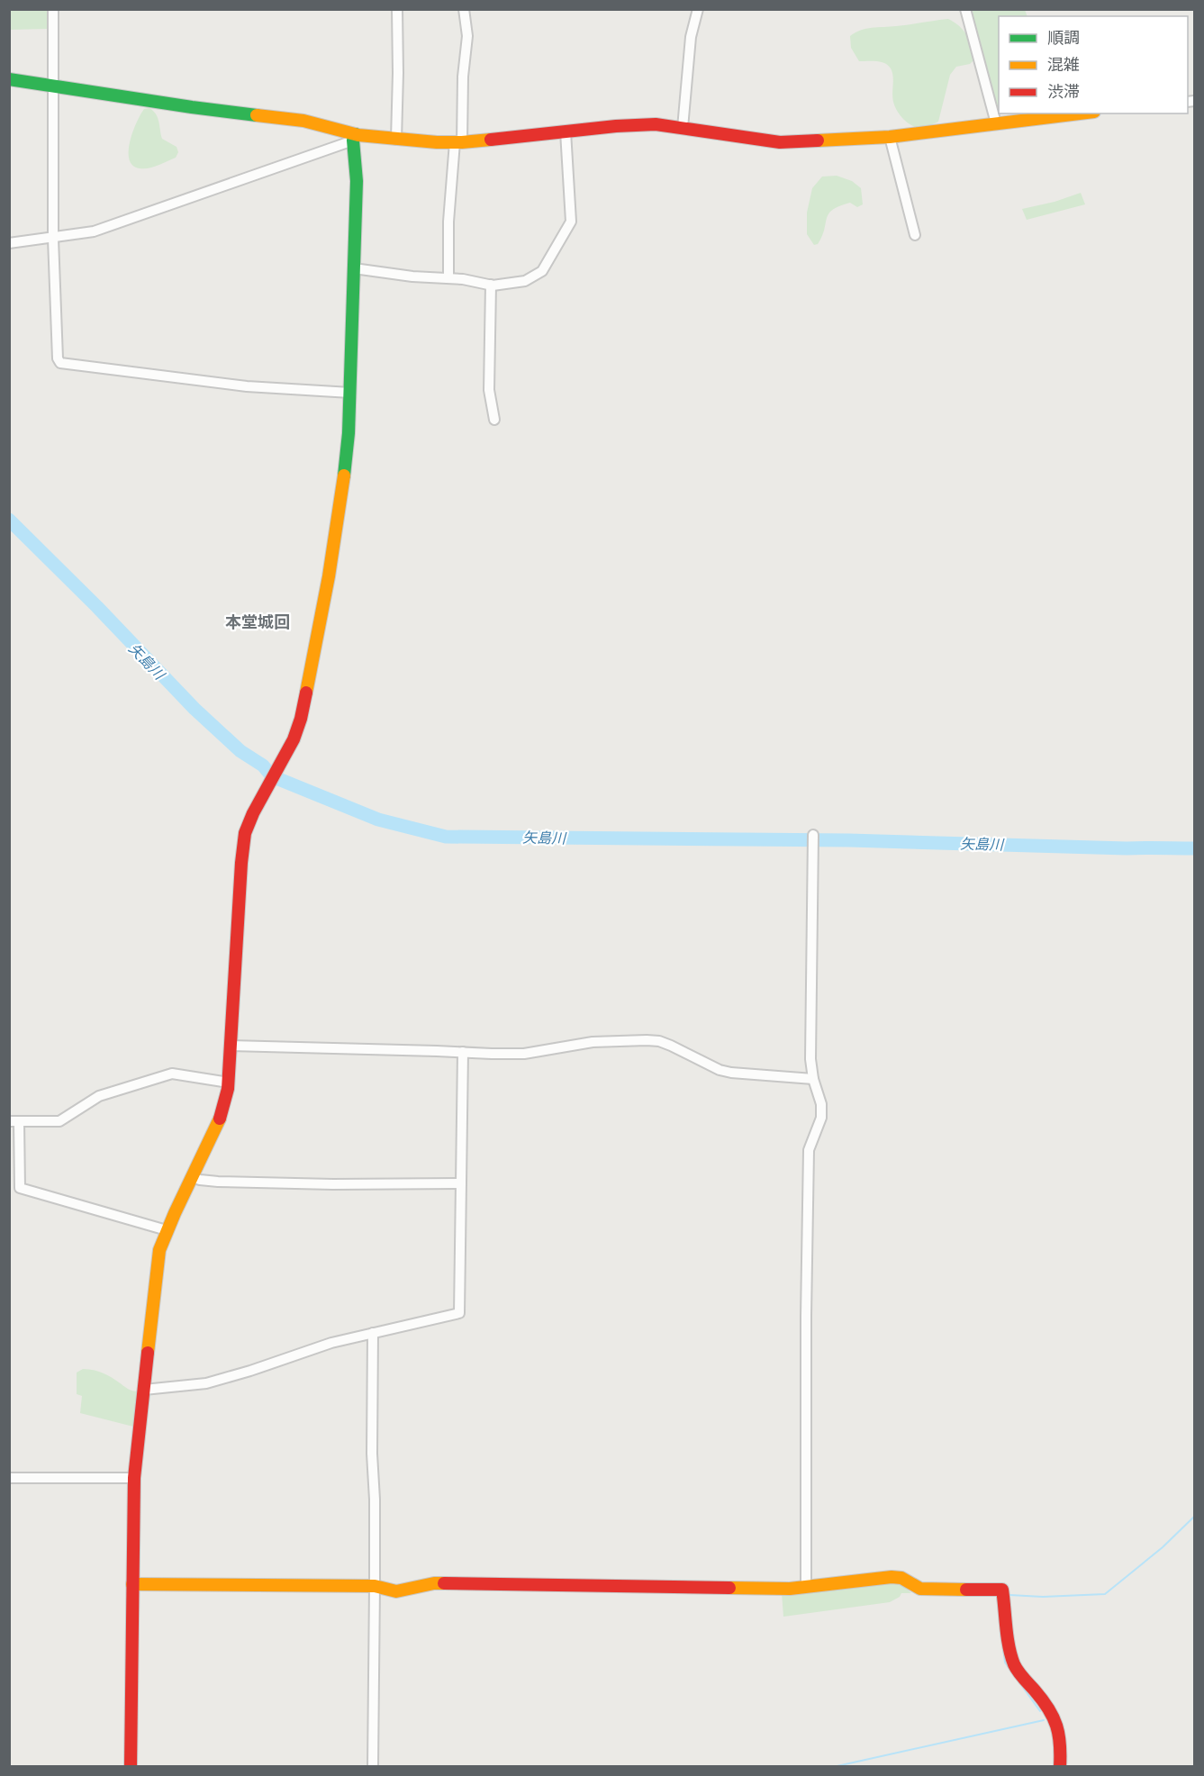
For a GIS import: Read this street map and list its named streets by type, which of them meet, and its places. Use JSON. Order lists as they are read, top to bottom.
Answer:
{
  "districts": ["本堂城回"],
  "water": ["矢島川"],
  "legend": ["順調", "混雑", "渋滞"]
}
